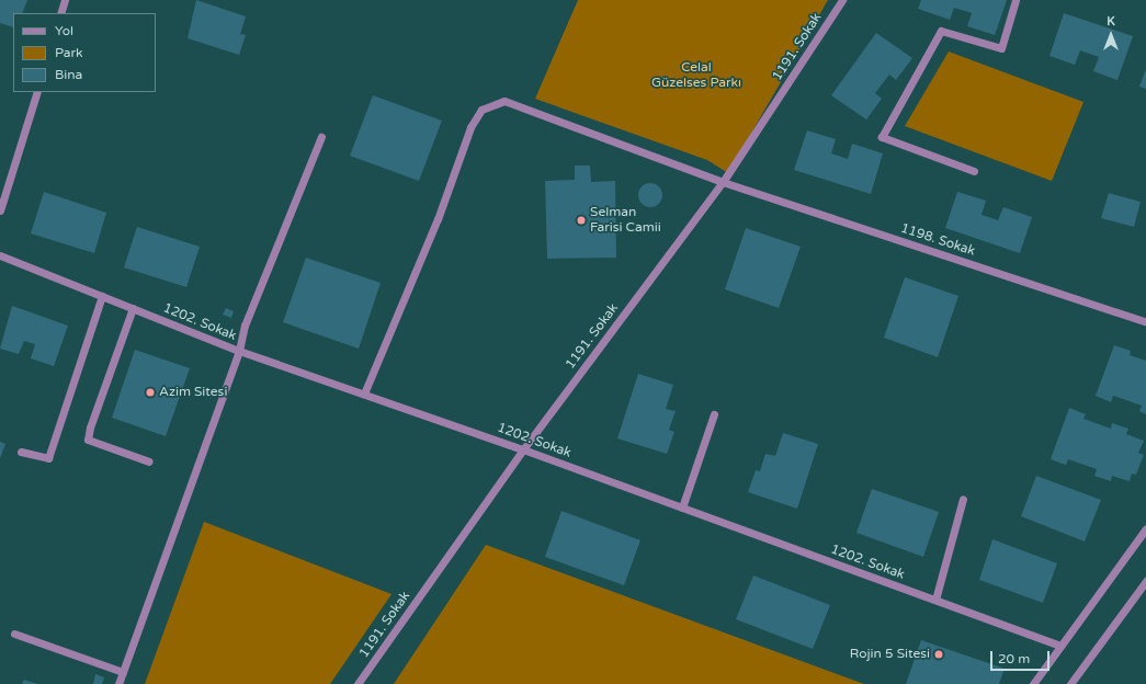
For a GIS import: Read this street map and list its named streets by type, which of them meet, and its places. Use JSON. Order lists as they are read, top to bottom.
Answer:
{
  "streets": {
    "street": ["1191. Sokak", "1198. Sokak", "1202. Sokak"]
  },
  "crossings": [
    ["1191. Sokak", "1198. Sokak"],
    ["1191. Sokak", "1202. Sokak"],
    ["1198. Sokak", "1202. Sokak"]
  ],
  "parks": ["Celal Güzelses Parkı"],
  "places": ["Selman Farisi Camii", "Azim Sitesi", "Rojin 5 Sitesi"],
  "legend": ["Yol", "Park", "Bina"],
  "scale_bar": "20 m",
  "north": "top"
}
